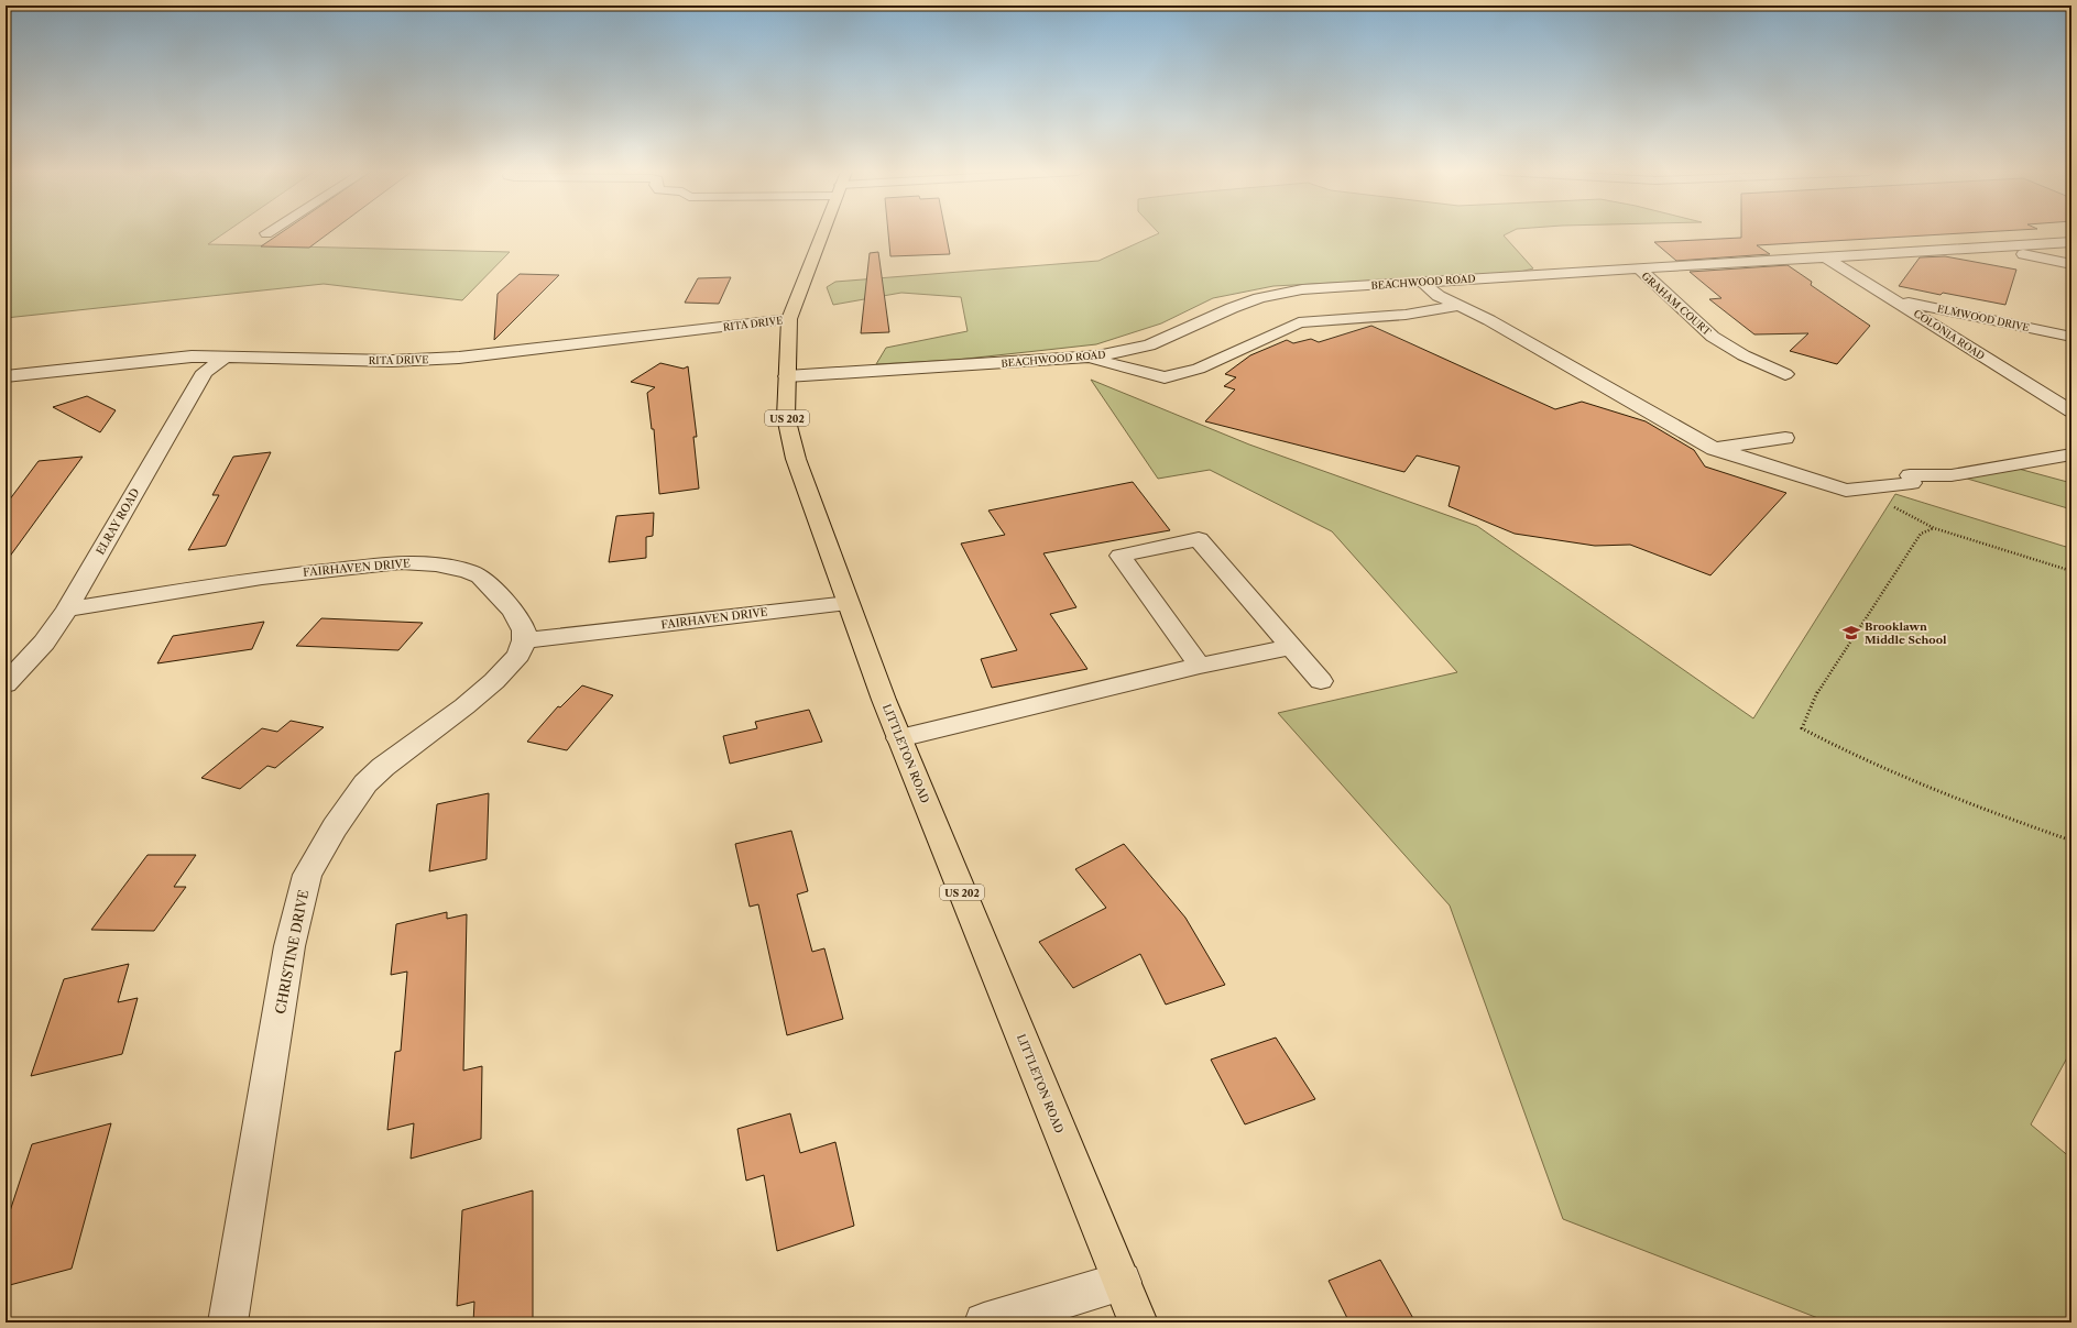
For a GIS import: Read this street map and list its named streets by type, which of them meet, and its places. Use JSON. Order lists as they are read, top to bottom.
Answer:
{
  "streets": {
    "main road": ["US 202", "LITTLETON ROAD"],
    "street": [
      "BEACHWOOD ROAD",
      "GRAHAM COURT",
      "ELMWOOD DRIVE",
      "RITA DRIVE",
      "COLONIA ROAD",
      "ELRAY ROAD",
      "FAIRHAVEN DRIVE",
      "CHRISTINE DRIVE"
    ]
  },
  "crossings": [
    ["BEACHWOOD ROAD", "GRAHAM COURT"],
    ["BEACHWOOD ROAD", "COLONIA ROAD"],
    ["BEACHWOOD ROAD", "LITTLETON ROAD"],
    ["ELMWOOD DRIVE", "COLONIA ROAD"],
    ["RITA DRIVE", "ELRAY ROAD"],
    ["RITA DRIVE", "LITTLETON ROAD"],
    ["ELRAY ROAD", "FAIRHAVEN DRIVE"],
    ["FAIRHAVEN DRIVE", "LITTLETON ROAD"],
    ["FAIRHAVEN DRIVE", "CHRISTINE DRIVE"]
  ],
  "places": {
    "school or university": ["Brooklawn Middle School"]
  }
}
